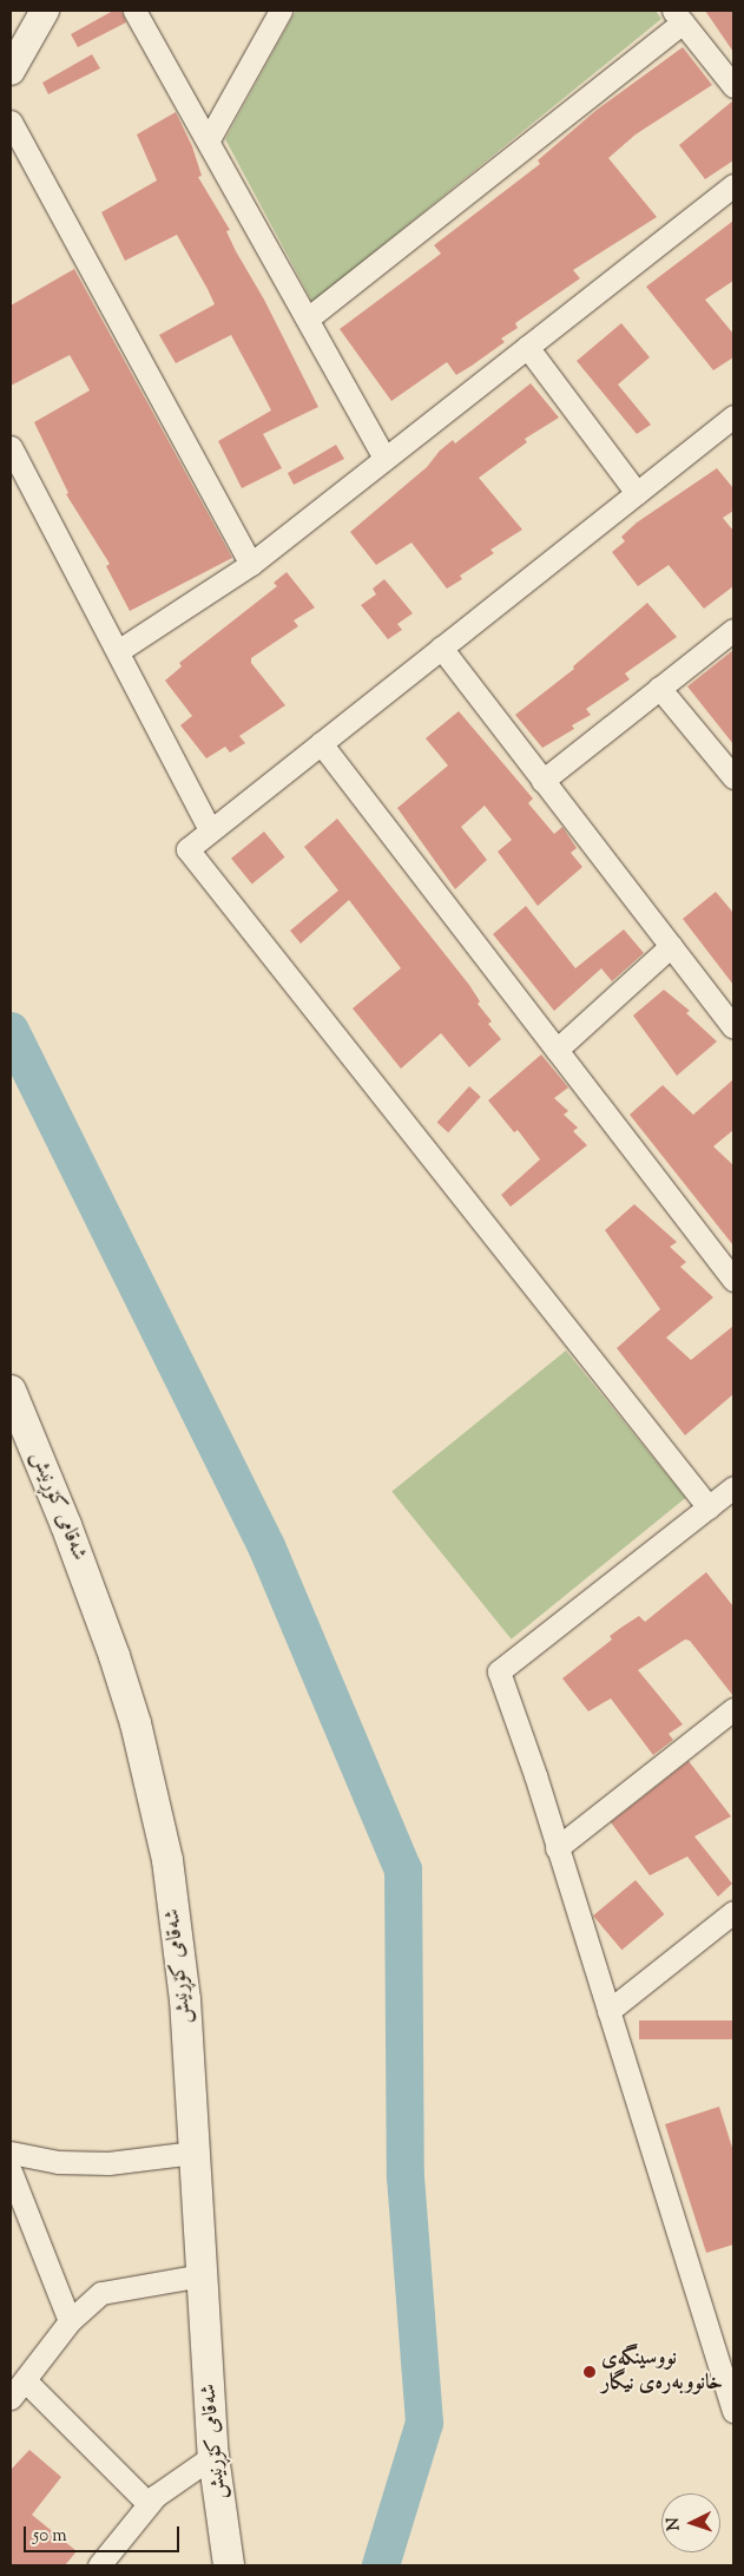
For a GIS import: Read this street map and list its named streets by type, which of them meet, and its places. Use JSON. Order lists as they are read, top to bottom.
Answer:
{
  "streets": {
    "main road": ["شەقامی کۆڕنیش"]
  },
  "places": ["نووسینگەی خانووبەرەی نیگار"],
  "scale_bar": "50 m",
  "north": "left"
}
